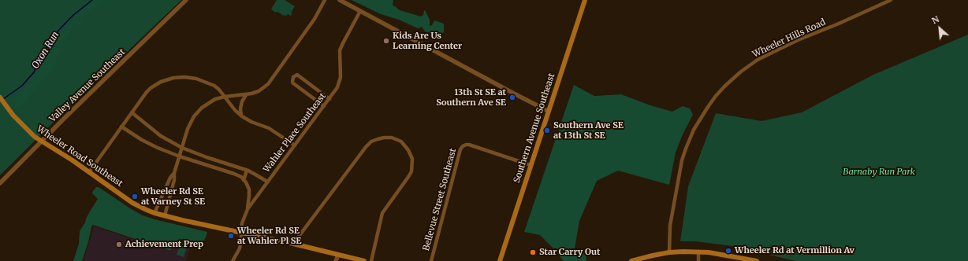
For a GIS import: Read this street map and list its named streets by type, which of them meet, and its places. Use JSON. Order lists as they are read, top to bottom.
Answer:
{
  "streets": {
    "main road": ["Southern Avenue Southeast", "Wheeler Road Southeast"],
    "street": [
      "Wheeler Hills Road",
      "Valley Avenue Southeast",
      "Wahler Place Southeast",
      "Bellevue Street Southeast"
    ]
  },
  "crossings": [
    ["Valley Avenue Southeast", "Wheeler Road Southeast"],
    ["Southern Avenue Southeast", "Bellevue Street Southeast"],
    ["Wahler Place Southeast", "Wheeler Road Southeast"]
  ],
  "water": ["Oxon Run"],
  "parks": ["Barnaby Run Park"],
  "places": [
    "Kids Are Us Learning Center",
    "13th St SE at Southern Ave SE",
    "Southern Ave SE at 13th St SE",
    "Wheeler Rd SE at Varney St SE",
    "Wheeler Rd SE at Wahler Pl SE",
    "Achievement Prep",
    "Wheeler Rd at Vermillion Av",
    "Star Carry Out"
  ],
  "north": "top left"
}
